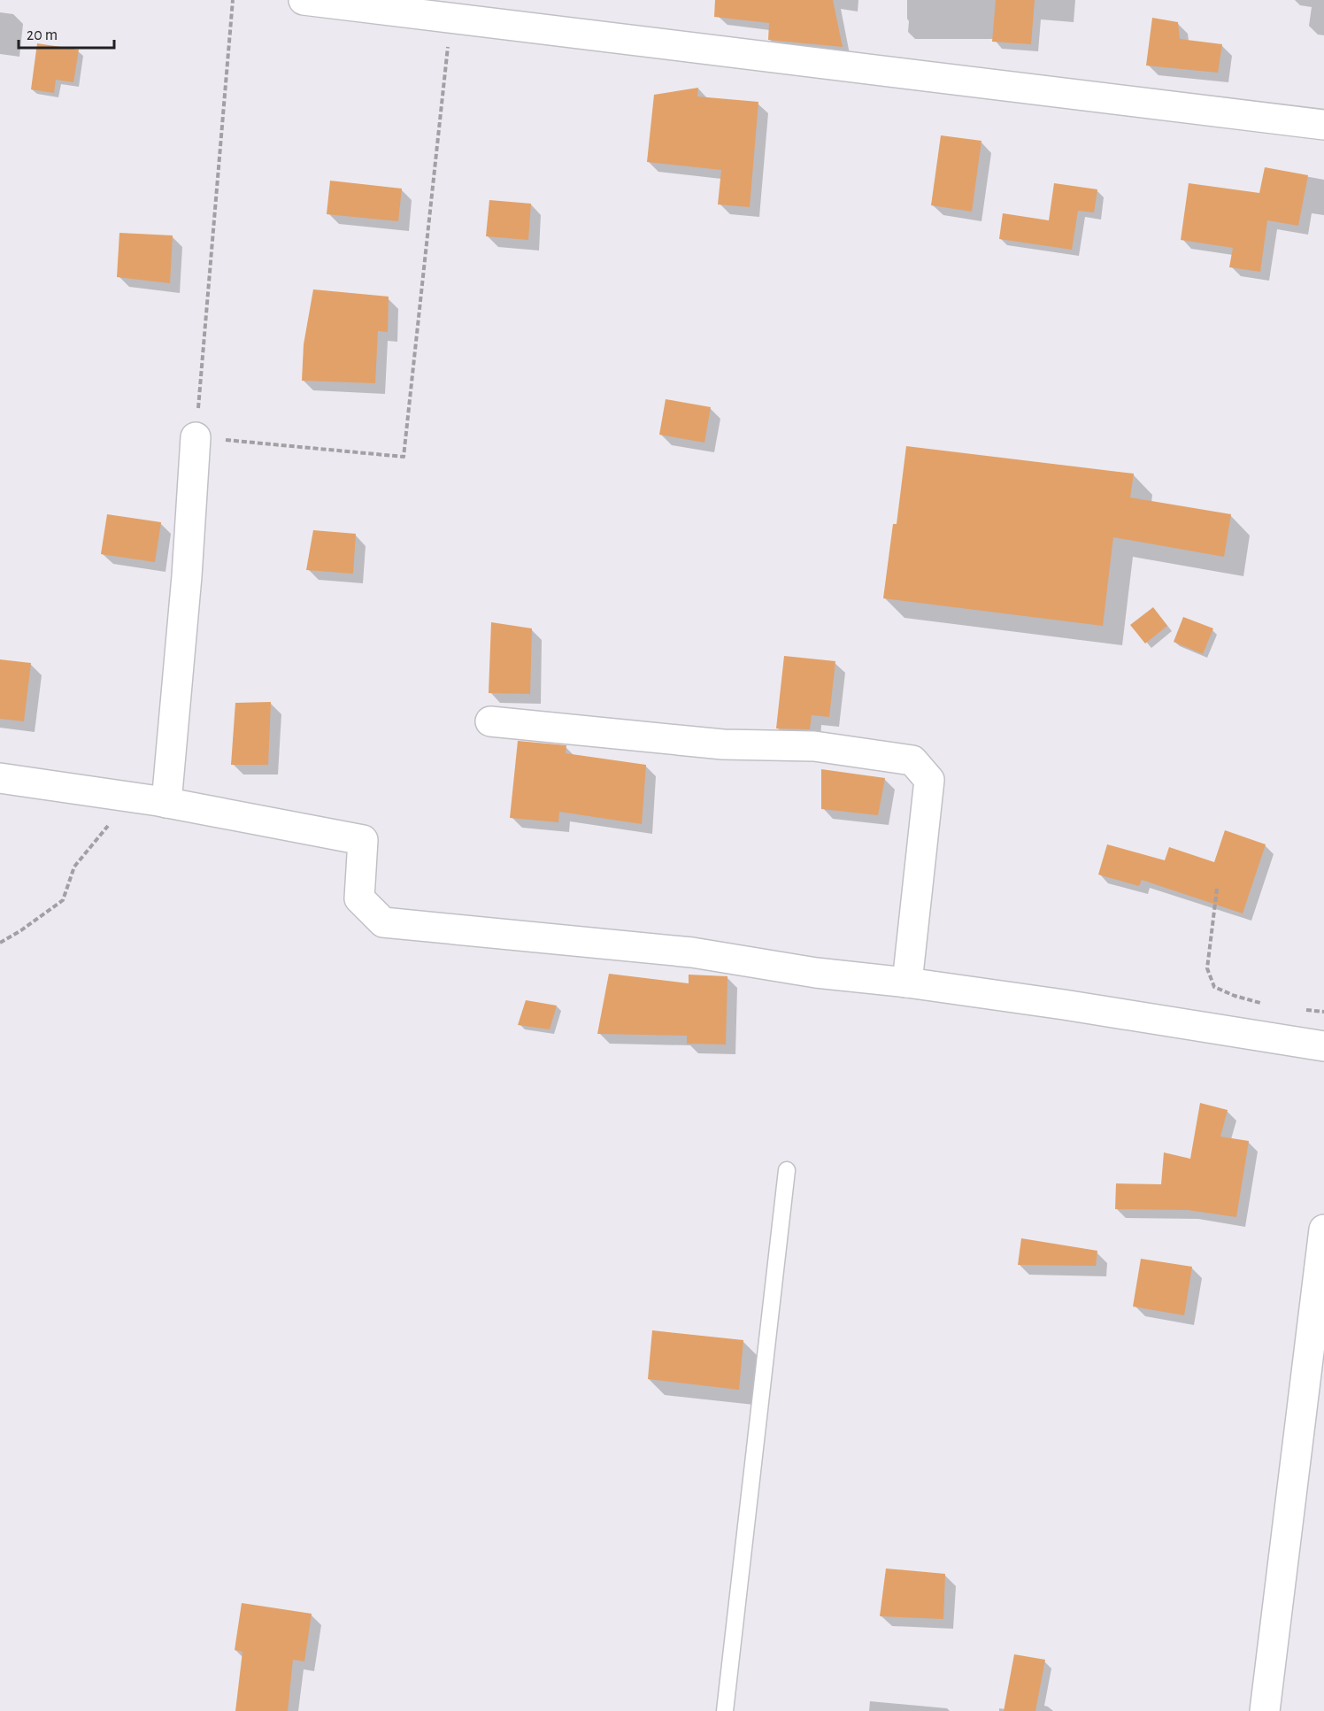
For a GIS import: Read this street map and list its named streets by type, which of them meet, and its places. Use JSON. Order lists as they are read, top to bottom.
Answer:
{
  "scale_bar": "20 m"
}
